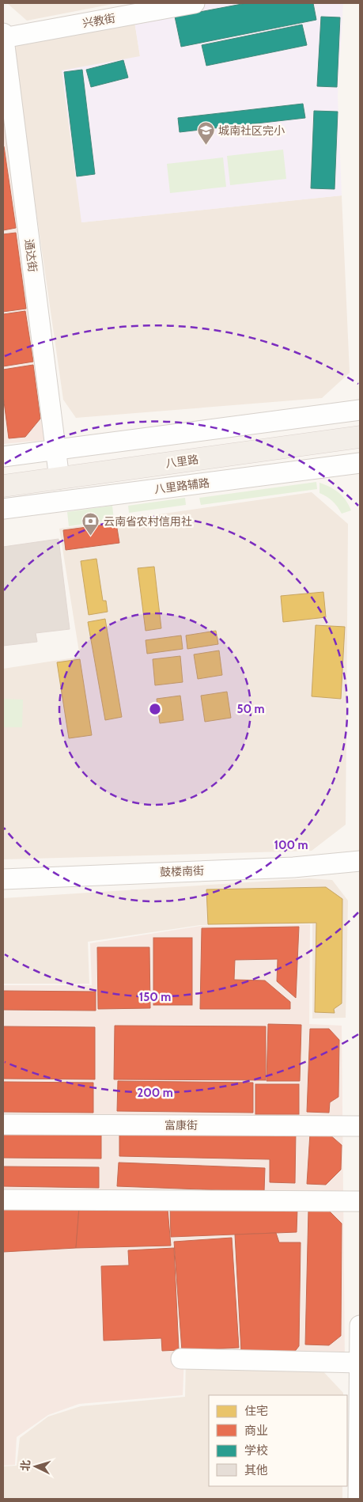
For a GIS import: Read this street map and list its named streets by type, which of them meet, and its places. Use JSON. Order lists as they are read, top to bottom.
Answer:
{
  "streets": {
    "main road": ["八里路"],
    "street": [
      "兴教街",
      "通达街",
      "八里路辅路",
      "鼓楼南街",
      "富康街"
    ]
  },
  "crossings": [
    ["兴教街", "通达街"],
    ["通达街", "八里路"]
  ],
  "places": {
    "school or university": ["城南社区完小"],
    "bank": ["云南省农村信用社"]
  },
  "legend": [
    "住宅",
    "商业",
    "学校",
    "其他"
  ],
  "north": "left",
  "rings": [
    "50 m",
    "100 m",
    "150 m",
    "200 m"
  ]
}
